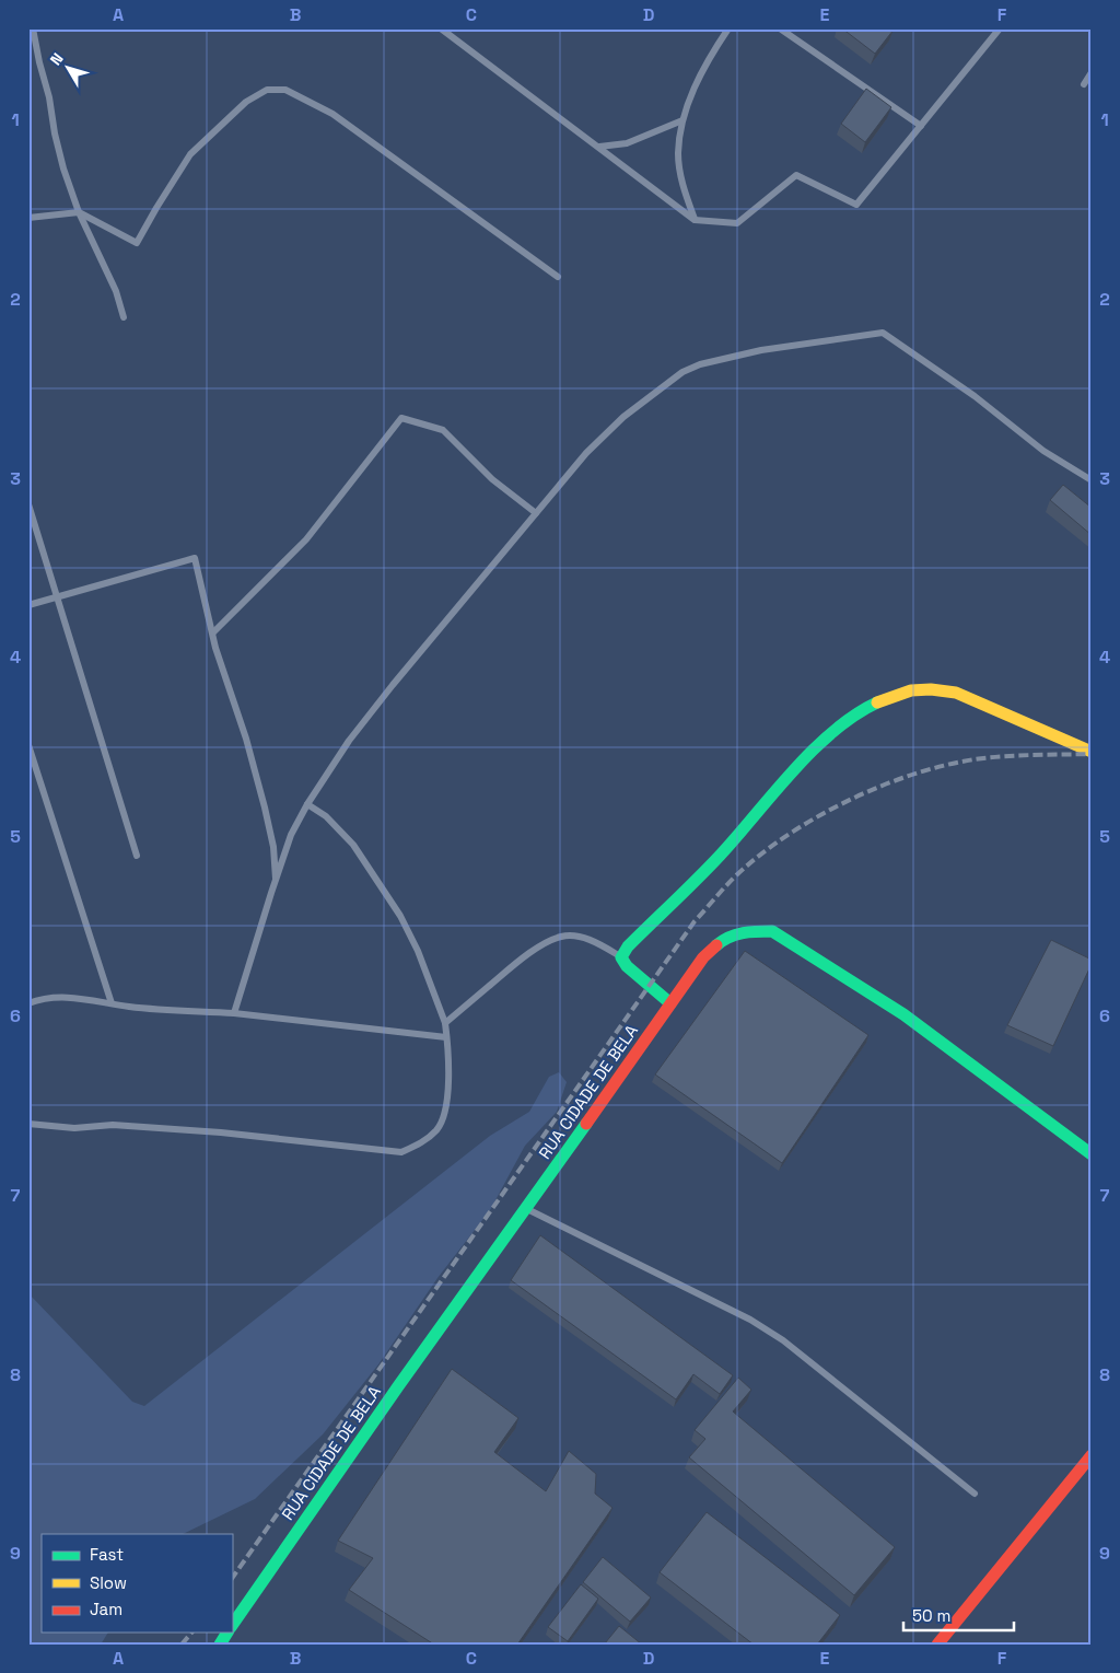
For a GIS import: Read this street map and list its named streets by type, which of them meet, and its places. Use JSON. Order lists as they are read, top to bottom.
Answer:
{
  "streets": {
    "street": ["RUA CIDADE DE BELA"]
  },
  "legend": ["Fast", "Slow", "Jam"],
  "scale_bar": "50 m",
  "north": "top left",
  "grid": {
    "columns": [
      "A",
      "B",
      "C",
      "D",
      "E",
      "F"
    ],
    "rows": [
      "1",
      "2",
      "3",
      "4",
      "5",
      "6",
      "7",
      "8",
      "9"
    ]
  }
}
